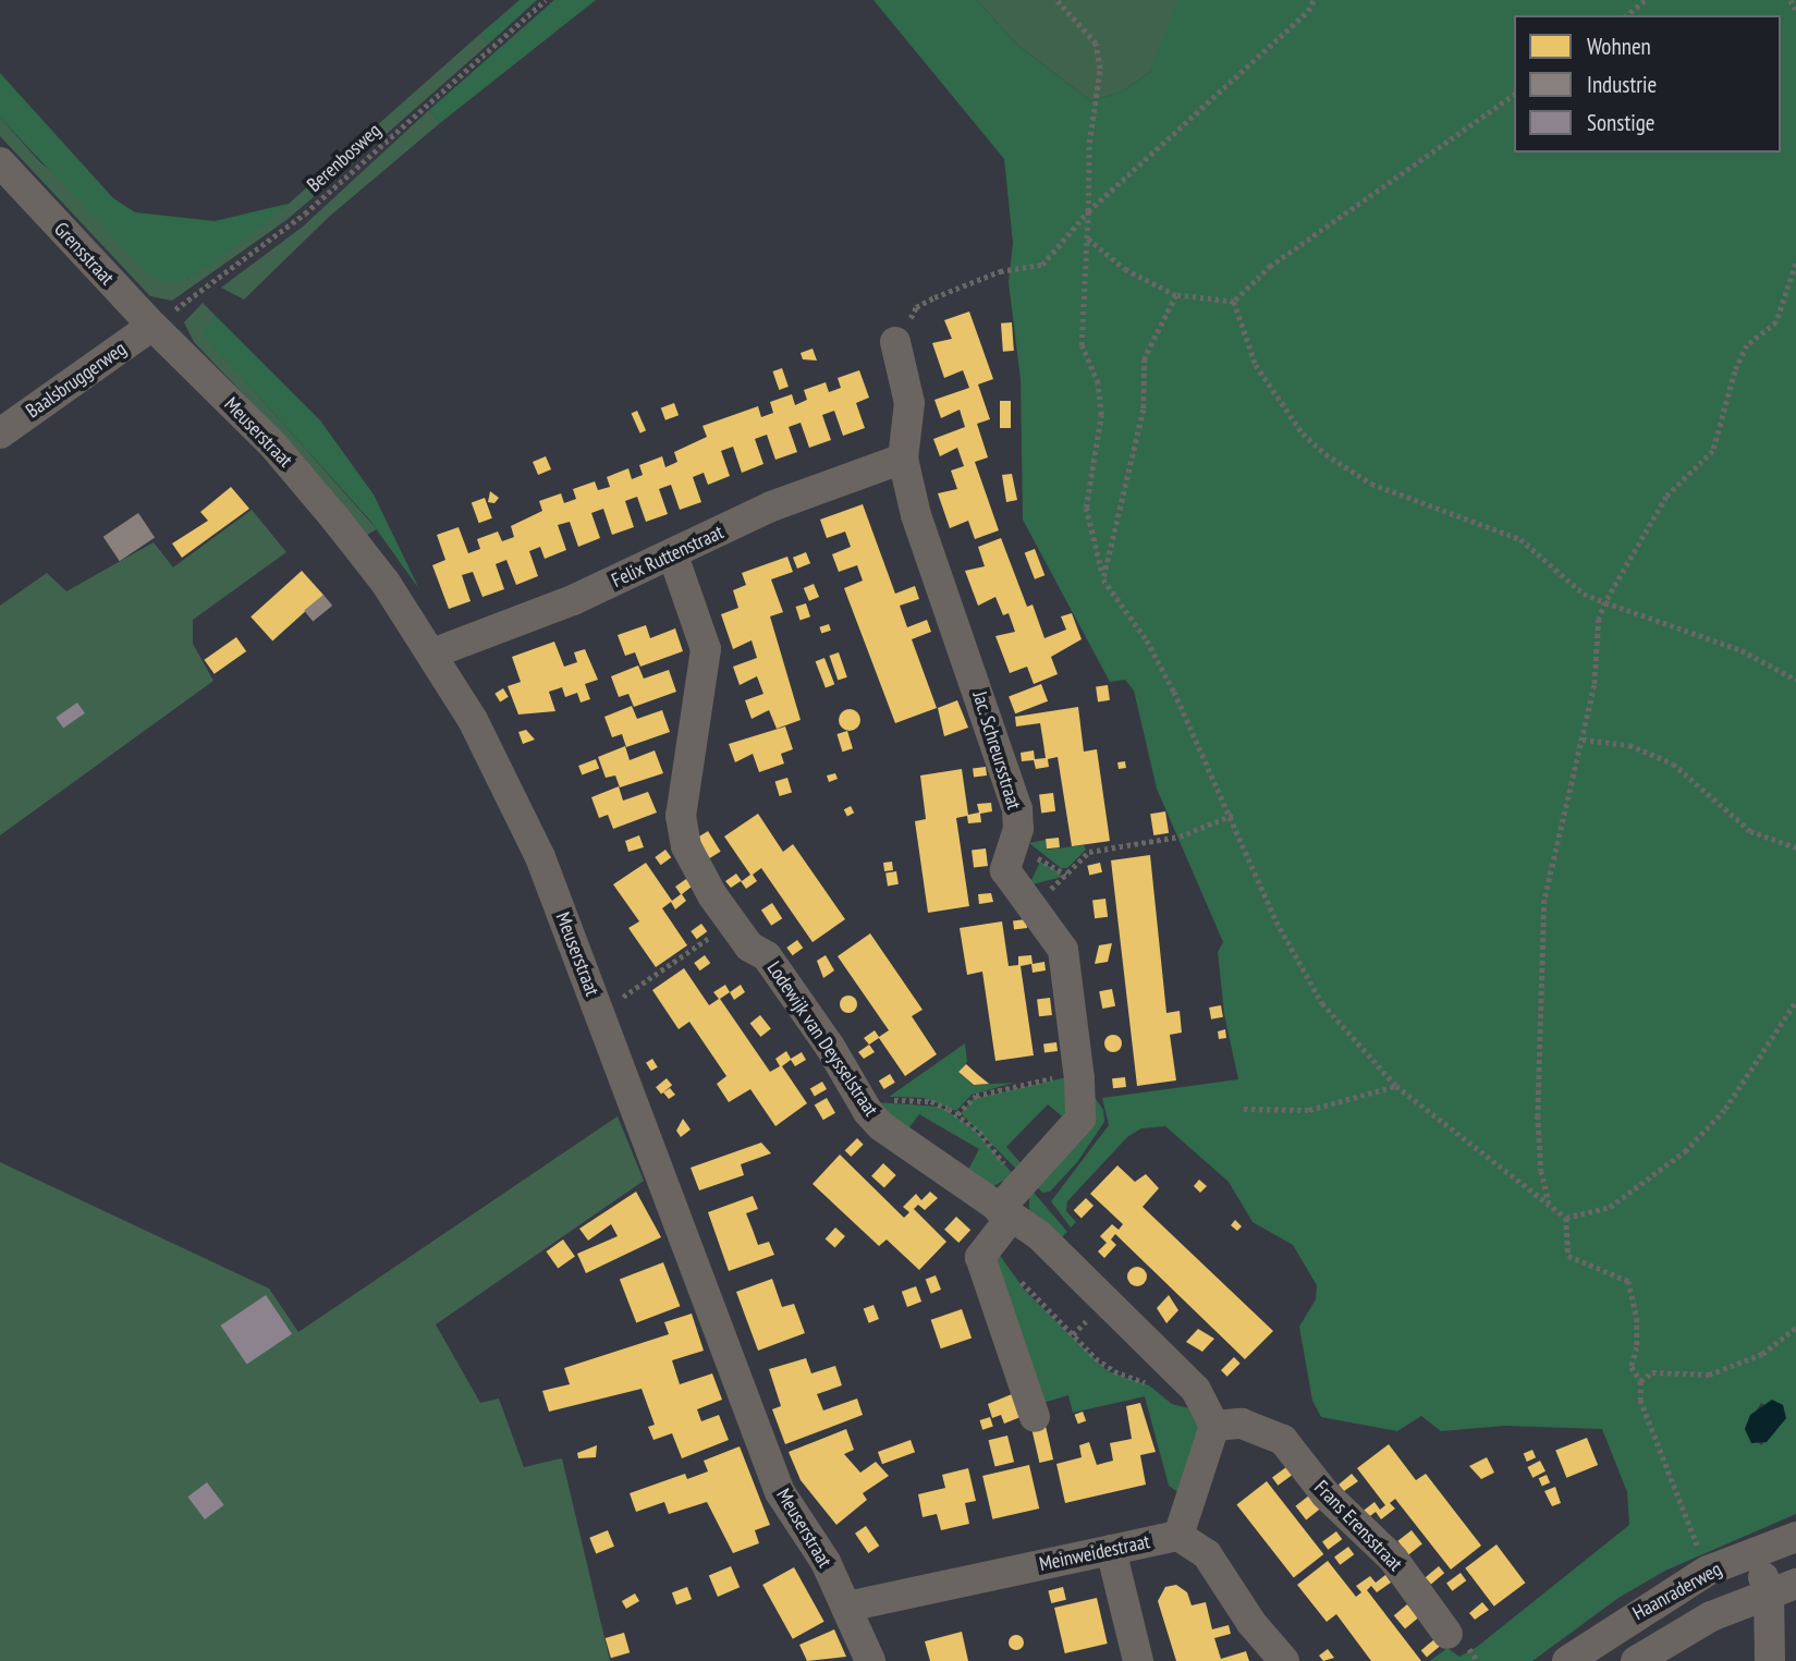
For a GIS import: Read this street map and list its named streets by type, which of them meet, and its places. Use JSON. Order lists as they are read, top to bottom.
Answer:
{
  "streets": {
    "street": [
      "Grensstraat",
      "Baalsbruggerweg",
      "Meuserstraat",
      "Felix Ruttenstraat",
      "Jac. Schreursstraat",
      "Lodewijk van Deysselstraat",
      "Frans Erensstraat",
      "Meinweidestraat",
      "Haanraderweg"
    ],
    "path": ["Berenbosweg"]
  },
  "crossings": [
    ["Berenbosweg", "Grensstraat"],
    ["Berenbosweg", "Baalsbruggerweg"],
    ["Berenbosweg", "Meuserstraat"],
    ["Grensstraat", "Baalsbruggerweg"],
    ["Grensstraat", "Meuserstraat"],
    ["Baalsbruggerweg", "Meuserstraat"],
    ["Meuserstraat", "Felix Ruttenstraat"],
    ["Meuserstraat", "Meinweidestraat"],
    ["Felix Ruttenstraat", "Jac. Schreursstraat"],
    ["Felix Ruttenstraat", "Lodewijk van Deysselstraat"],
    ["Jac. Schreursstraat", "Lodewijk van Deysselstraat"],
    ["Lodewijk van Deysselstraat", "Frans Erensstraat"]
  ],
  "legend": ["Wohnen", "Industrie", "Sonstige"]
}
